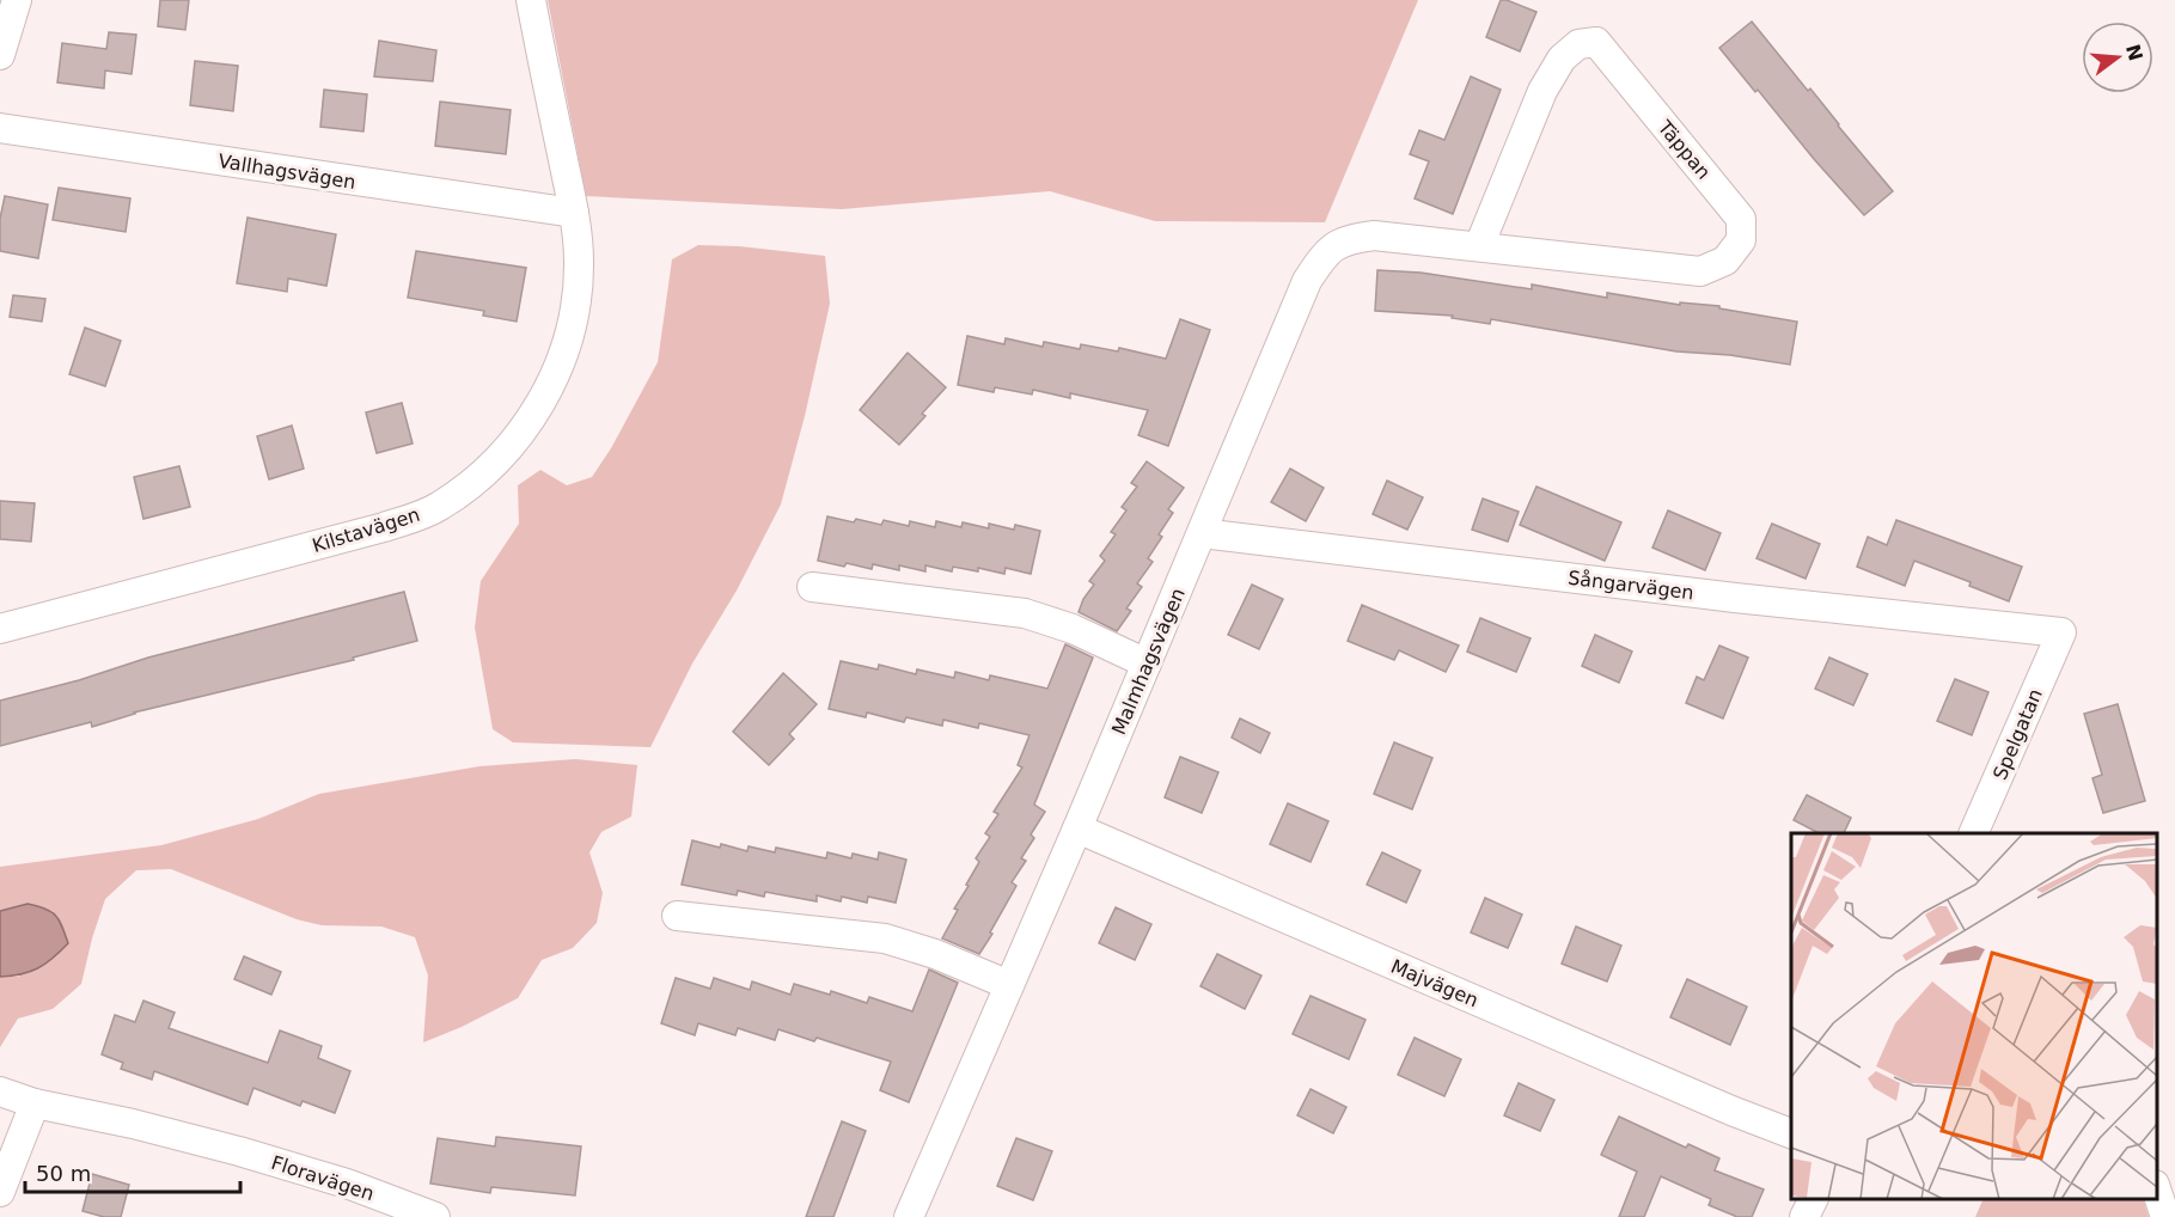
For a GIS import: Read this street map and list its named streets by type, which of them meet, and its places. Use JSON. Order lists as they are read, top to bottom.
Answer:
{
  "streets": {
    "street": [
      "Täppan",
      "Vallhagsvägen",
      "Kilstavägen",
      "Sångarvägen",
      "Malmhagsvägen",
      "Spelgatan",
      "Majvägen",
      "Floravägen"
    ]
  },
  "crossings": [
    ["Täppan", "Malmhagsvägen"],
    ["Vallhagsvägen", "Kilstavägen"],
    ["Sångarvägen", "Malmhagsvägen"],
    ["Sångarvägen", "Spelgatan"],
    ["Malmhagsvägen", "Majvägen"]
  ],
  "scale_bar": "50 m",
  "north": "right"
}
